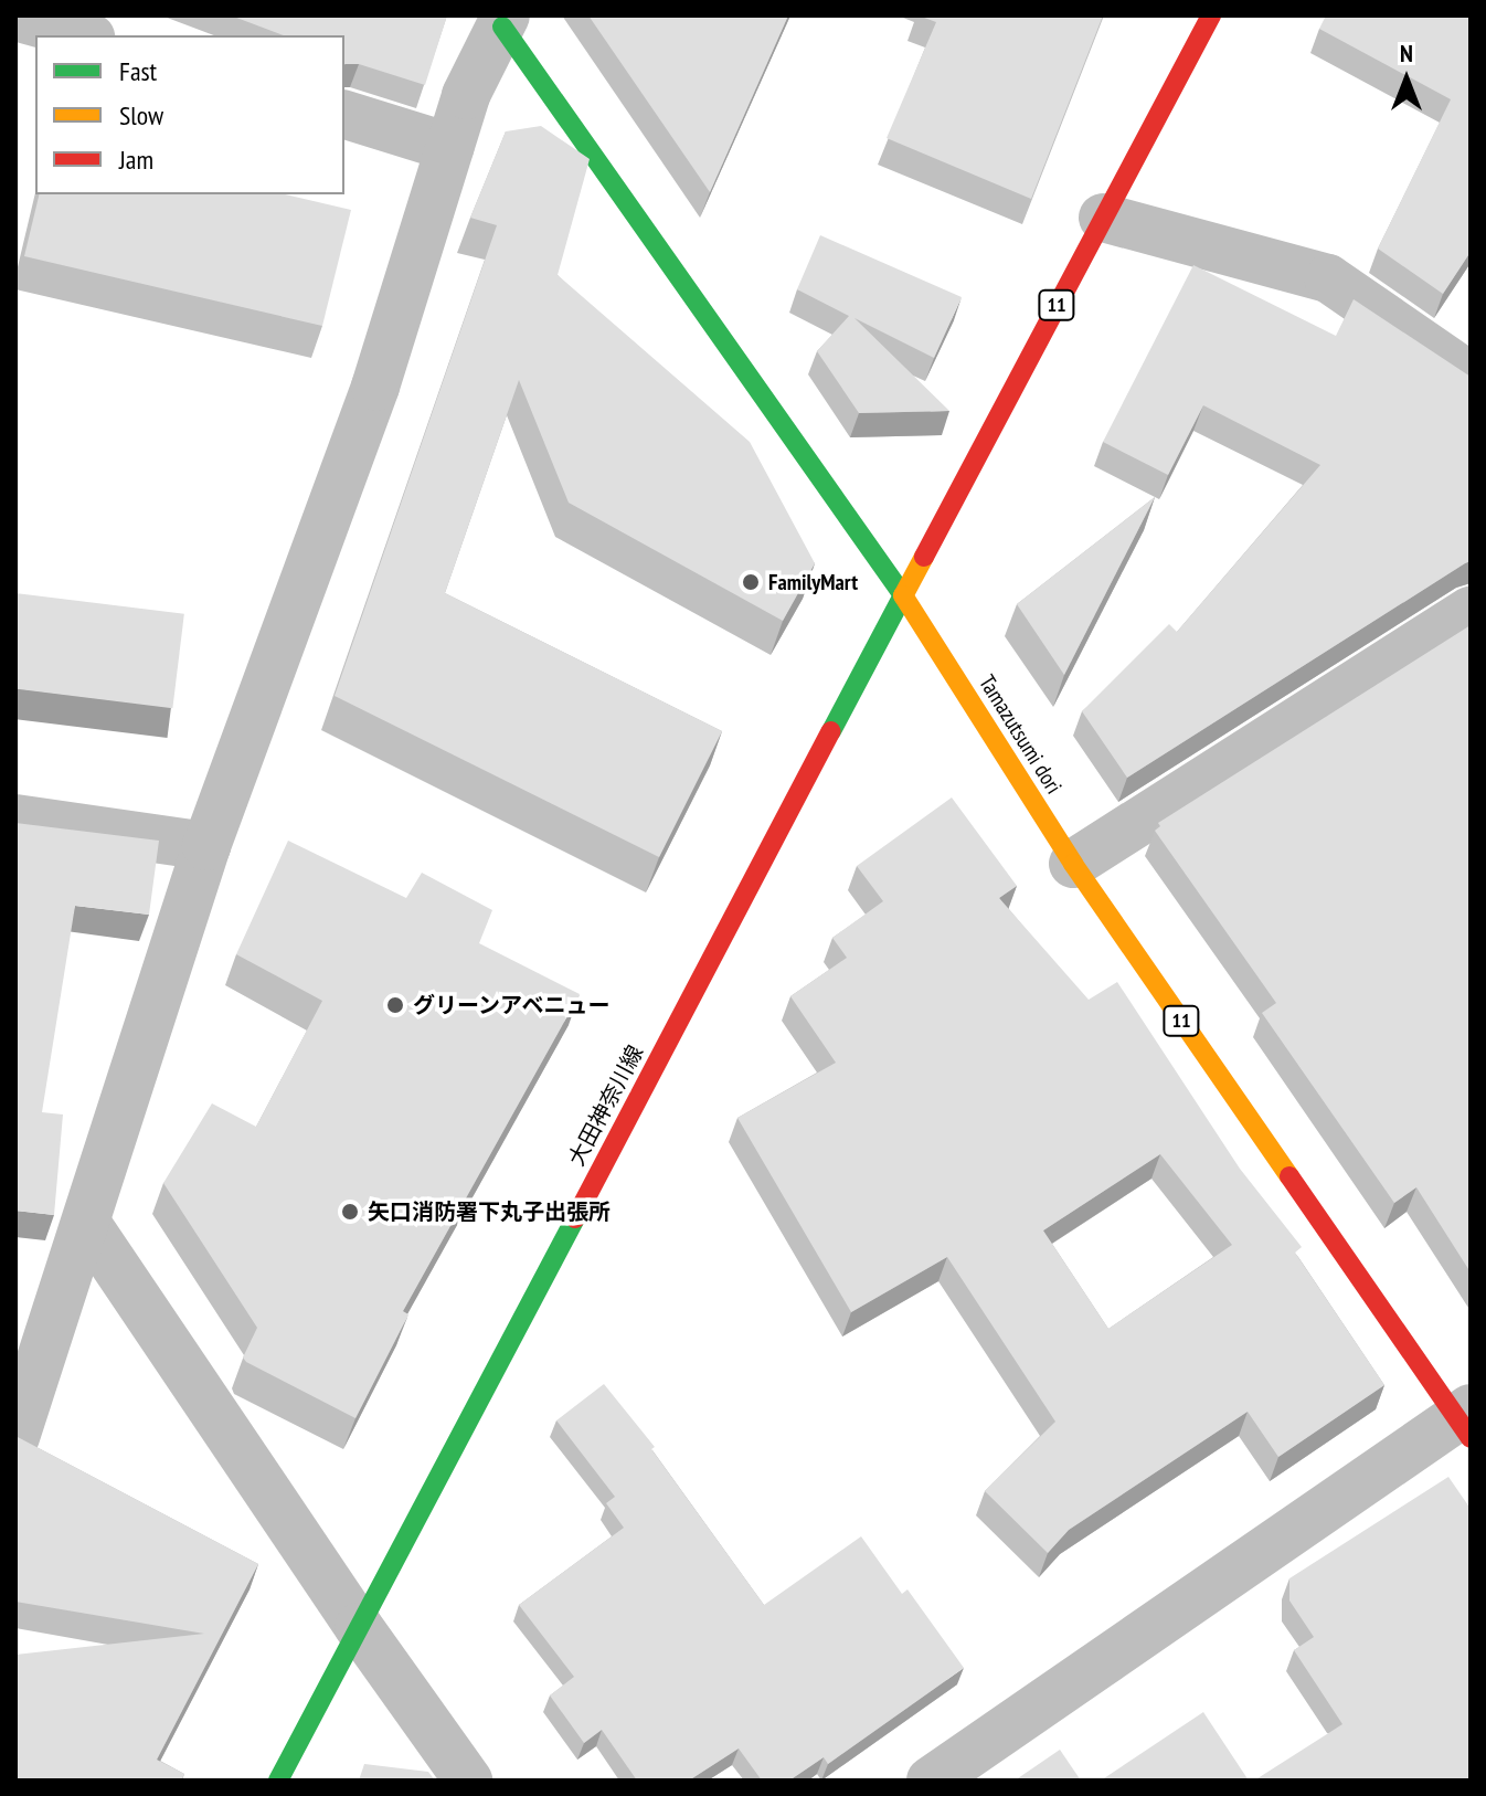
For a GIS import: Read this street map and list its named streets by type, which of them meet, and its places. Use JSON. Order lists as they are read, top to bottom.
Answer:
{
  "streets": {
    "main road": ["11", "Tamazutsumi dori", "大田神奈川線"]
  },
  "crossings": [
    ["11", "Tamazutsumi dori"],
    ["11", "大田神奈川線"],
    ["Tamazutsumi dori", "大田神奈川線"]
  ],
  "places": ["FamilyMart", "グリーンアベニュー", "矢口消防署下丸子出張所"],
  "legend": ["Fast", "Slow", "Jam"],
  "north": "top"
}
